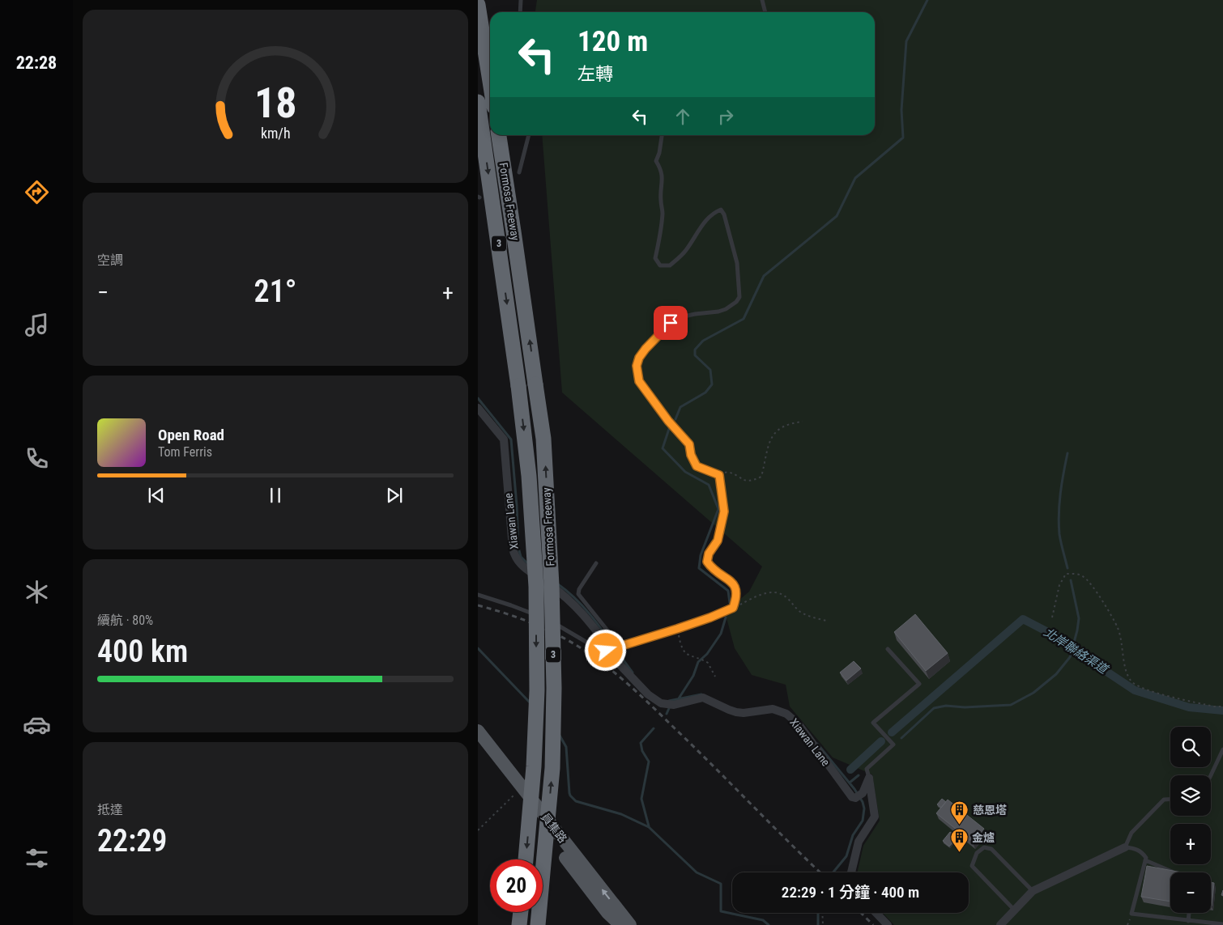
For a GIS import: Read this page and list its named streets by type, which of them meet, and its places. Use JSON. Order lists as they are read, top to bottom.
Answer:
{
  "streets": {
    "highway": ["Formosa Freeway", "3"],
    "main road": ["員集路"],
    "street": ["Xiawan Lane"]
  },
  "water": ["北岸聯絡渠道"],
  "places": {
    "building": ["慈恩塔", "金爐"]
  },
  "page": {
    "tabs": "22:28",
    "turn": ["120 m", "左轉"],
    "tile": [
      "空調",
      ["續航 · 80%", "400 km"],
      ["抵達", "22:29"]
    ],
    "heat": ["−", "21°", "+"],
    "song": ["Open Road", "Tom Ferris"],
    "map_buttons": ["+", "−"],
    "limit": "20",
    "trip": "22:29 · 1 分鐘 · 400 m",
    "gauge": ["18", "km/h"]
  }
}
